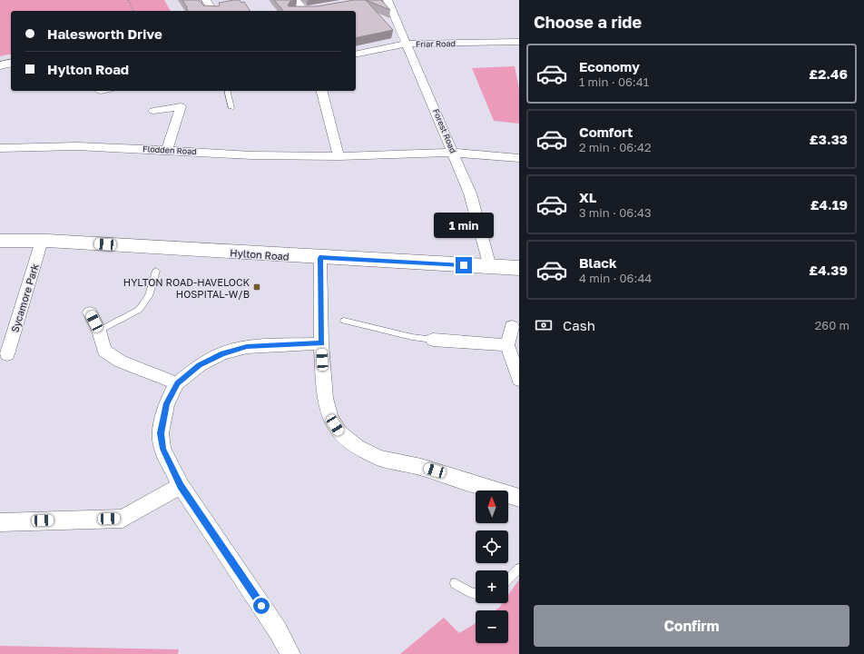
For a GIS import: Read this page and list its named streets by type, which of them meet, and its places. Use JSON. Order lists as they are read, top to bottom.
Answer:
{
  "streets": {
    "street": [
      "Friar Road",
      "Forest Road",
      "Flodden Road",
      "Hylton Road",
      "Sycamore Park"
    ]
  },
  "crossings": [
    ["Friar Road", "Forest Road"],
    ["Forest Road", "Flodden Road"],
    ["Forest Road", "Hylton Road"],
    ["Hylton Road", "Sycamore Park"]
  ],
  "places": {
    "transit": ["HYLTON ROAD-HAVELOCK HOSPITAL-W/B"]
  },
  "north": "top",
  "page": {
    "heading": "Choose a ride",
    "banner": ["Halesworth Drive", "Hylton Road"],
    "list": [
      {
        "name": "Economy",
        "note": "1 min · 06:41",
        "value": "£2.46"
      },
      {
        "name": "Comfort",
        "note": "2 min · 06:42",
        "value": "£3.33"
      },
      {
        "name": "XL",
        "note": "3 min · 06:43",
        "value": "£4.19"
      },
      {
        "name": "Black",
        "note": "4 min · 06:44",
        "value": "£4.39"
      }
    ],
    "bubble": "1 min",
    "pay": ["Cash", "260 m"],
    "map_buttons": ["+", "−"],
    "buttons": "Confirm"
  }
}
